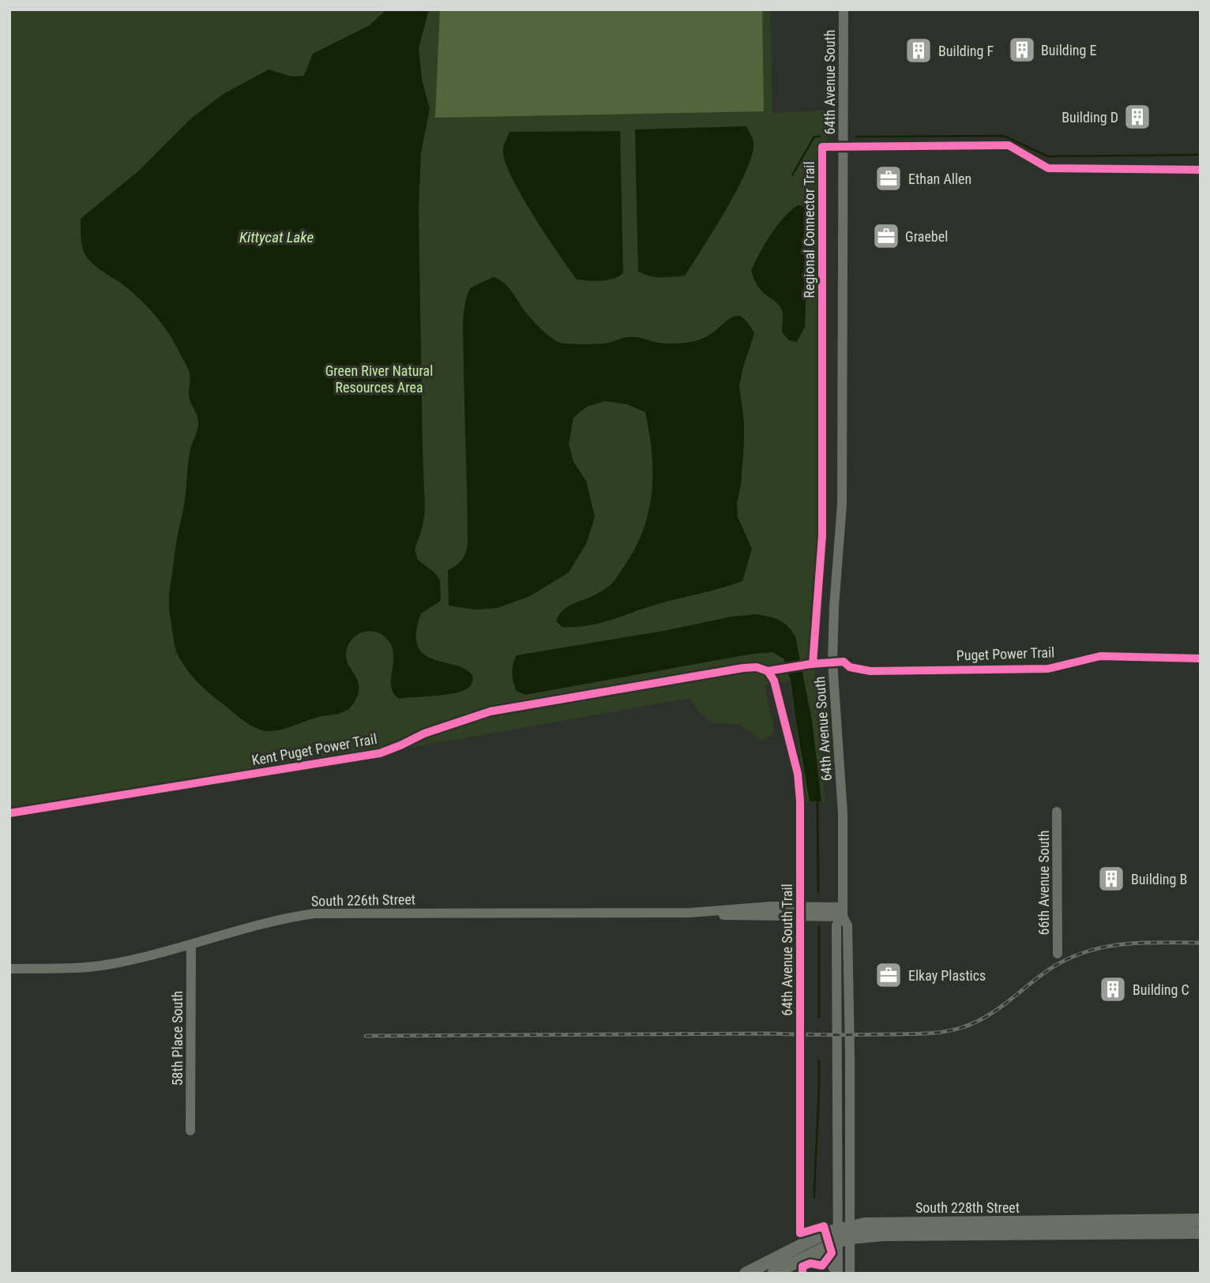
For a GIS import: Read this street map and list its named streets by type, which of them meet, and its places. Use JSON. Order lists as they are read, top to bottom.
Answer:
{
  "streets": {
    "main road": ["South 228th Street"],
    "street": [
      "64th Avenue South",
      "66th Avenue South",
      "South 226th Street",
      "58th Place South"
    ],
    "cycle path": ["Regional Connector Trail", "Puget Power Trail", "64th Avenue South Trail"]
  },
  "crossings": [
    ["64th Avenue South", "South 226th Street"],
    ["64th Avenue South", "South 228th Street"],
    ["South 226th Street", "58th Place South"]
  ],
  "water": ["Kittycat Lake"],
  "parks": ["Green River Natural Resources Area"],
  "places": {
    "building": [
      "Building E",
      "Building F",
      "Building D",
      "Building B",
      "Building C"
    ],
    "office": ["Ethan Allen", "Graebel", "Elkay Plastics"]
  }
}
